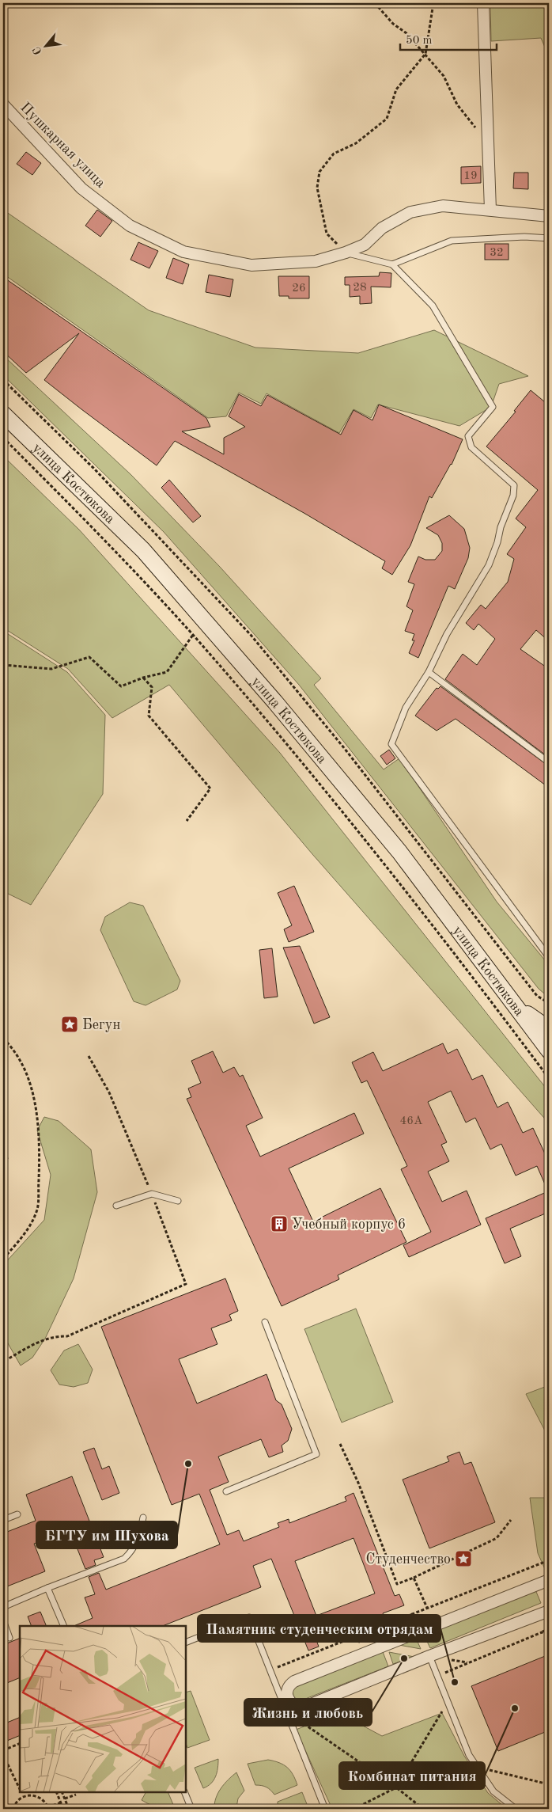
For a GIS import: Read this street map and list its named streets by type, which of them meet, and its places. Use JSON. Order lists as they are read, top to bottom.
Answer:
{
  "streets": {
    "main road": ["улица Костюкова"],
    "street": ["Пушкарная улица"]
  },
  "places": {
    "place": ["Бегун", "Студенчество"],
    "building": ["Учебный корпус 6"],
    "other": [
      "БГТУ им Шухова",
      "Жизнь и любовь",
      "Памятник студенческим отрядам",
      "Комбинат питания"
    ]
  },
  "house_numbers": [
    "19",
    "32",
    "28",
    "26",
    "46А"
  ],
  "scale_bar": "50 m",
  "north": "bottom left"
}
